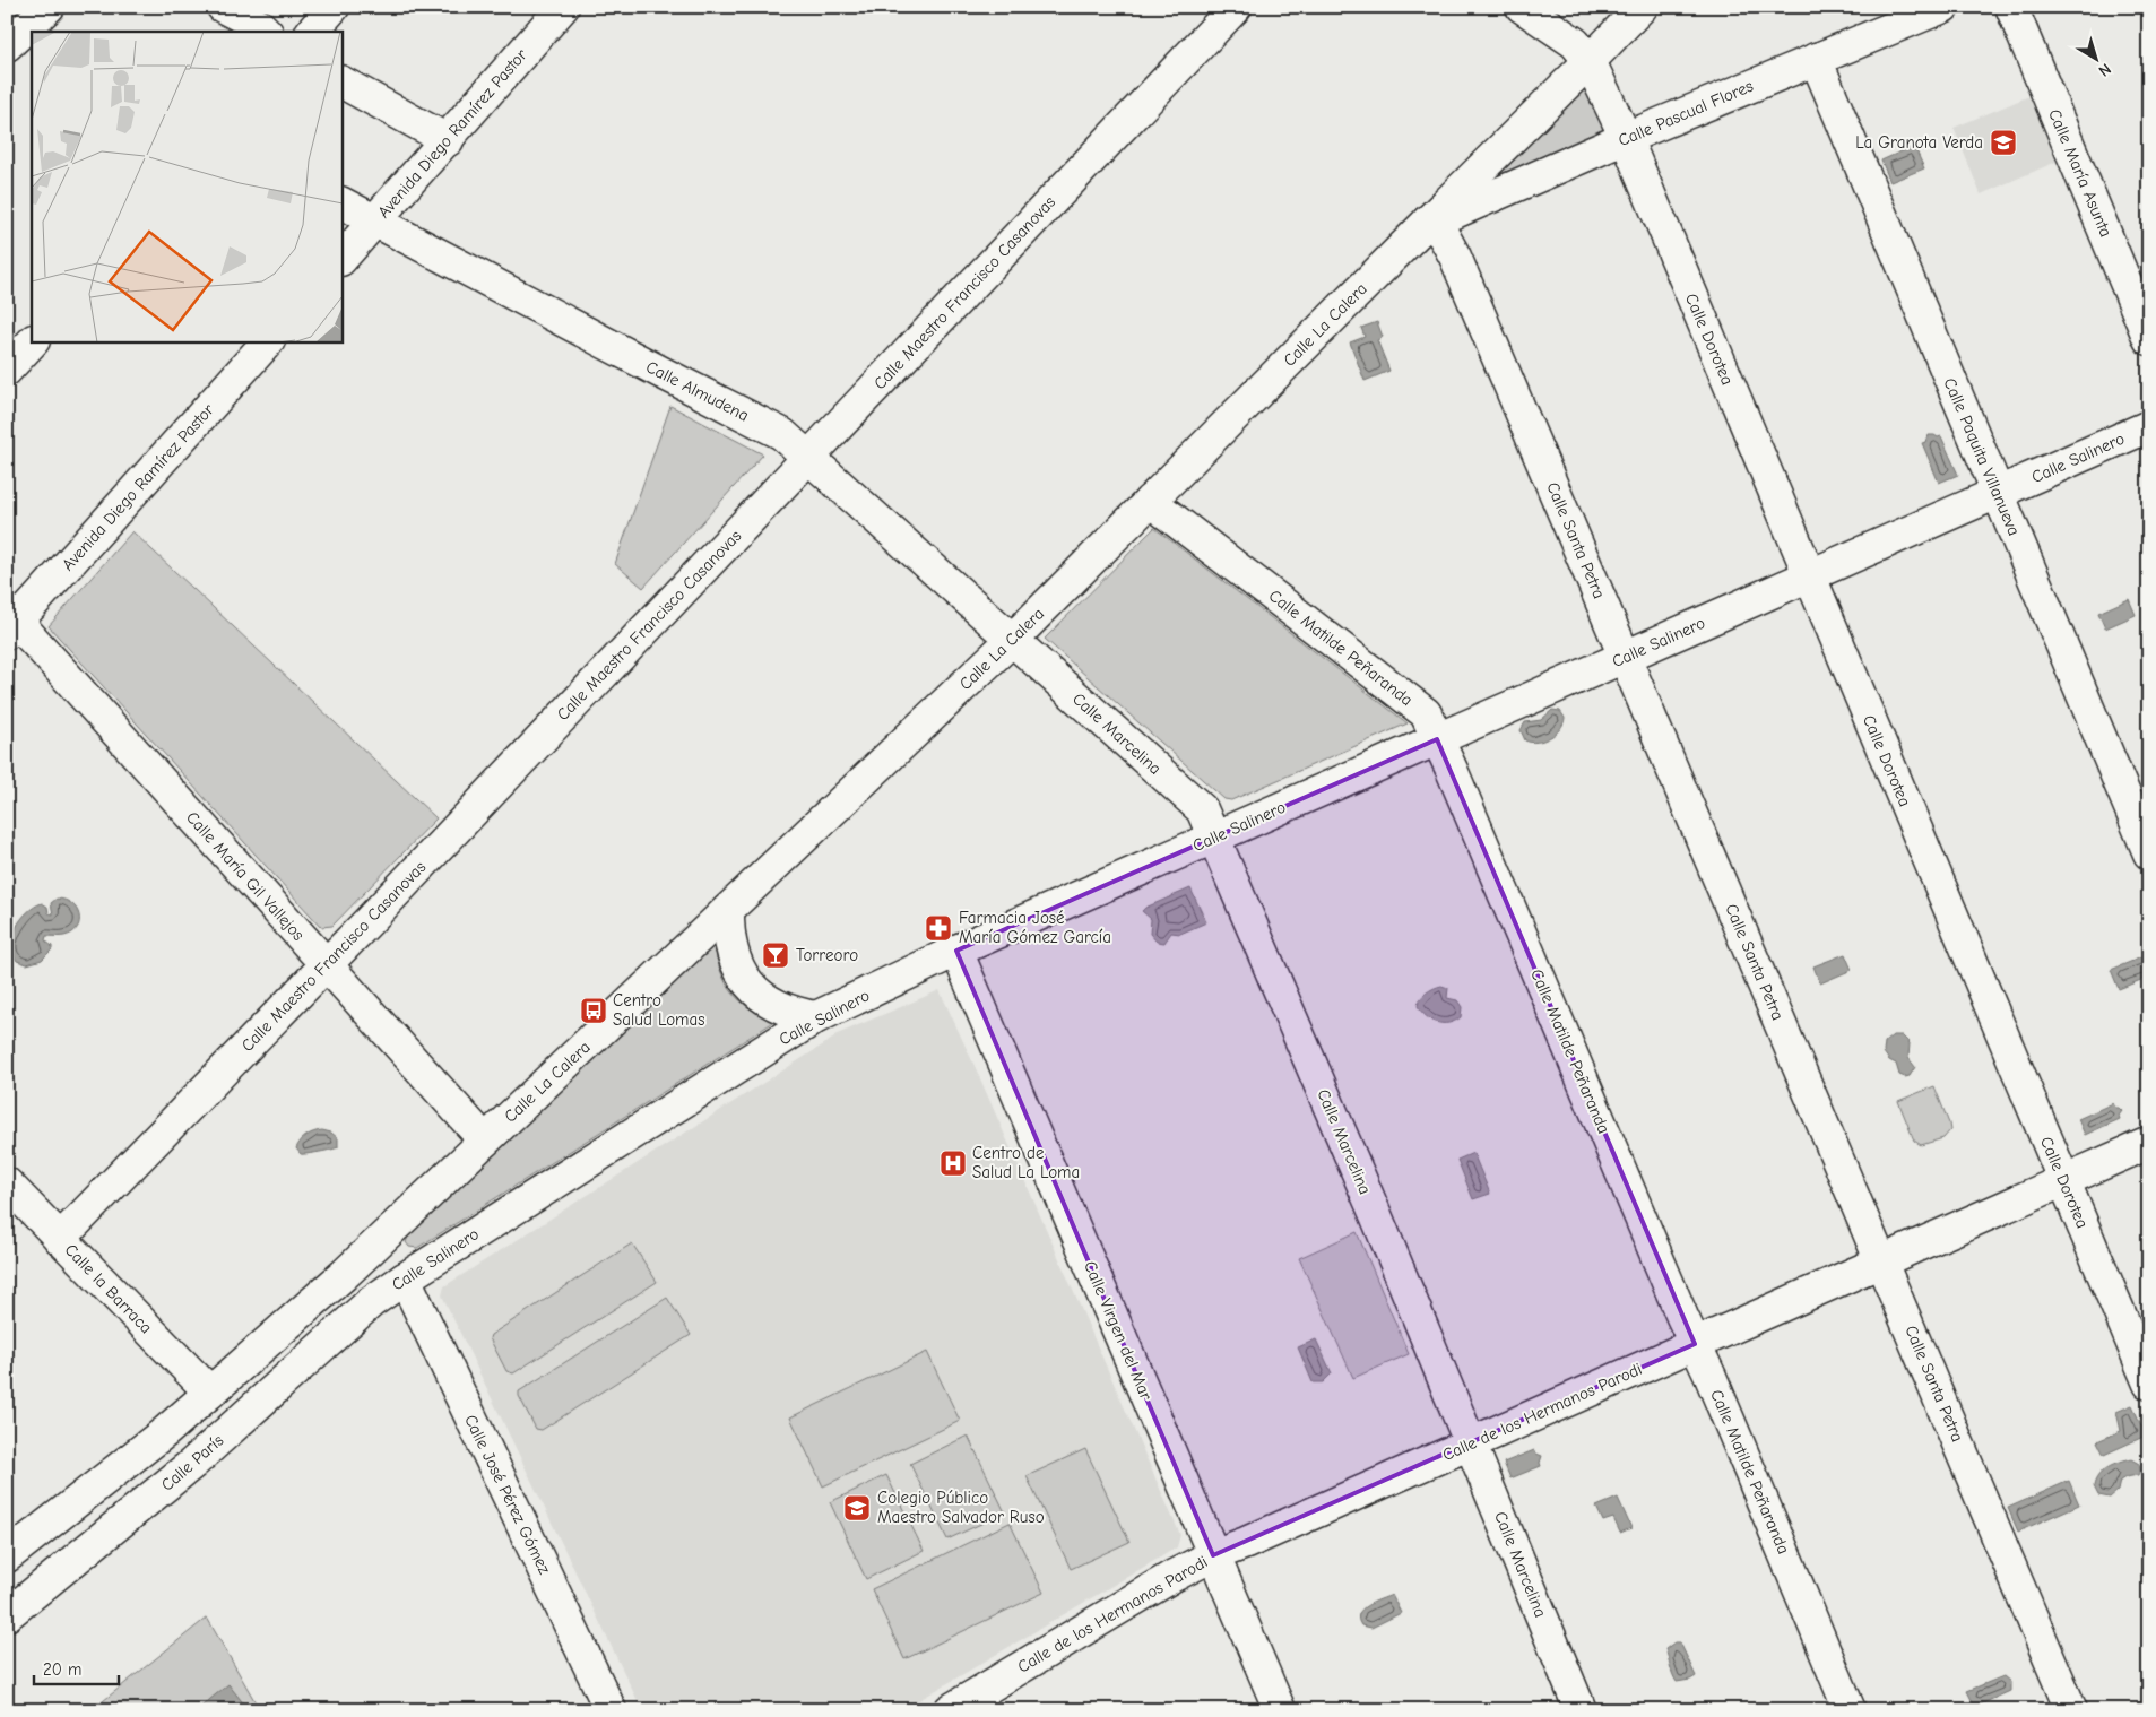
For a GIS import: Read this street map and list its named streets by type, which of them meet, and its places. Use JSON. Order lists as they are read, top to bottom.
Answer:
{
  "streets": {
    "street": [
      "Calle Pascual Flores",
      "Avenida Diego Ramírez Pastor",
      "Calle María Asunta",
      "Calle Maestro Francisco Casanovas",
      "Calle La Calera",
      "Calle Dorotea",
      "Calle Almudena",
      "Calle Paquita Villanueva",
      "Calle Salinero",
      "Calle Santa Petra",
      "Calle Matilde Peñaranda",
      "Calle Marcelina",
      "Calle María Gil Vallejos",
      "Calle la Barraca",
      "Calle Virgen del Mar",
      "Calle de los Hermanos Parodi",
      "Calle París",
      "Calle José Pérez Gómez"
    ]
  },
  "crossings": [
    ["Calle Pascual Flores", "Calle La Calera"],
    ["Calle Pascual Flores", "Calle Dorotea"],
    ["Calle Pascual Flores", "Calle Paquita Villanueva"],
    ["Calle Pascual Flores", "Calle Santa Petra"],
    ["Avenida Diego Ramírez Pastor", "Calle Almudena"],
    ["Avenida Diego Ramírez Pastor", "Calle María Gil Vallejos"],
    ["Calle Maestro Francisco Casanovas", "Calle Almudena"],
    ["Calle Maestro Francisco Casanovas", "Calle María Gil Vallejos"],
    ["Calle Maestro Francisco Casanovas", "Calle la Barraca"],
    ["Calle La Calera", "Calle Dorotea"],
    ["Calle La Calera", "Calle Almudena"],
    ["Calle La Calera", "Calle Santa Petra"],
    ["Calle La Calera", "Calle Matilde Peñaranda"],
    ["Calle La Calera", "Calle Marcelina"],
    ["Calle La Calera", "Calle María Gil Vallejos"],
    ["Calle Dorotea", "Calle Salinero"],
    ["Calle Dorotea", "Calle de los Hermanos Parodi"],
    ["Calle Almudena", "Calle Marcelina"],
    ["Calle Paquita Villanueva", "Calle Salinero"],
    ["Calle Salinero", "Calle Santa Petra"],
    ["Calle Salinero", "Calle Matilde Peñaranda"],
    ["Calle Salinero", "Calle Marcelina"],
    ["Calle Salinero", "Calle Virgen del Mar"],
    ["Calle Salinero", "Calle París"],
    ["Calle Salinero", "Calle José Pérez Gómez"],
    ["Calle Santa Petra", "Calle de los Hermanos Parodi"],
    ["Calle Matilde Peñaranda", "Calle de los Hermanos Parodi"],
    ["Calle Marcelina", "Calle de los Hermanos Parodi"],
    ["Calle Virgen del Mar", "Calle de los Hermanos Parodi"]
  ],
  "places": {
    "school or university": ["La Granota Verda", "Colegio Público Maestro Salvador Ruso"],
    "pharmacy": ["Farmacia José María Gómez García"],
    "bar": ["Torreoro"],
    "bus stop": ["Centro Salud Lomas"],
    "hospital": ["Centro de Salud La Loma"]
  },
  "scale_bar": "20 m",
  "north": "bottom right"
}
